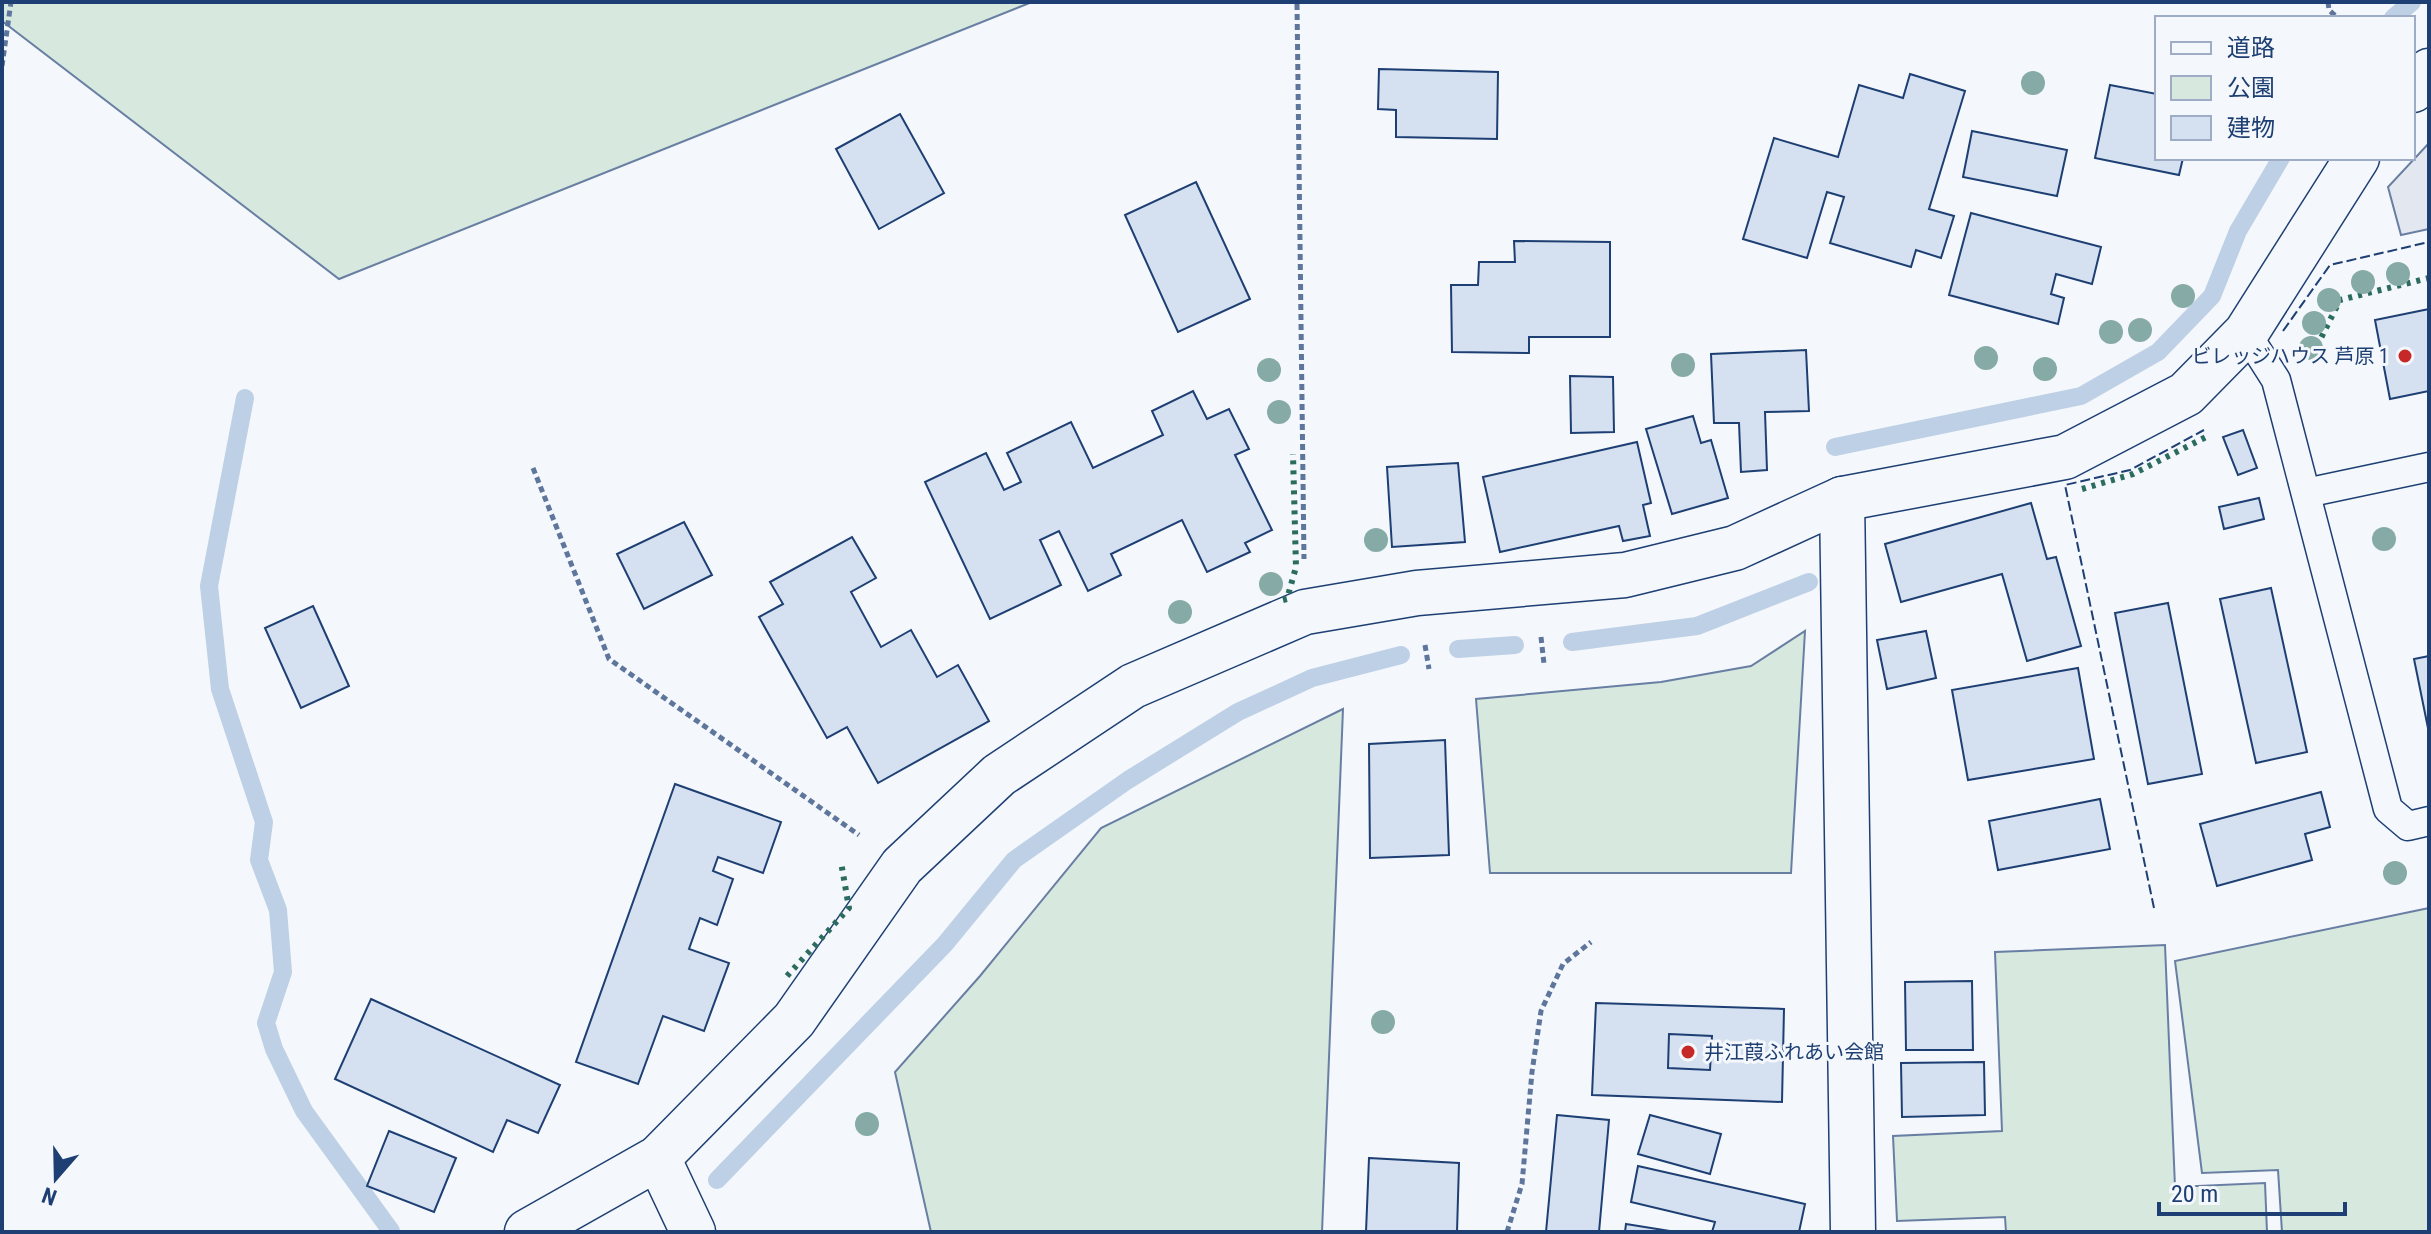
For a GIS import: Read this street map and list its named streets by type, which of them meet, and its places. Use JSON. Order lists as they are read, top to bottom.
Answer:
{
  "places": ["ビレッジハウス 芦原 1", "井江葭ふれあい会館"],
  "legend": ["道路", "公園", "建物"],
  "scale_bar": "20 m",
  "north": "bottom"
}
